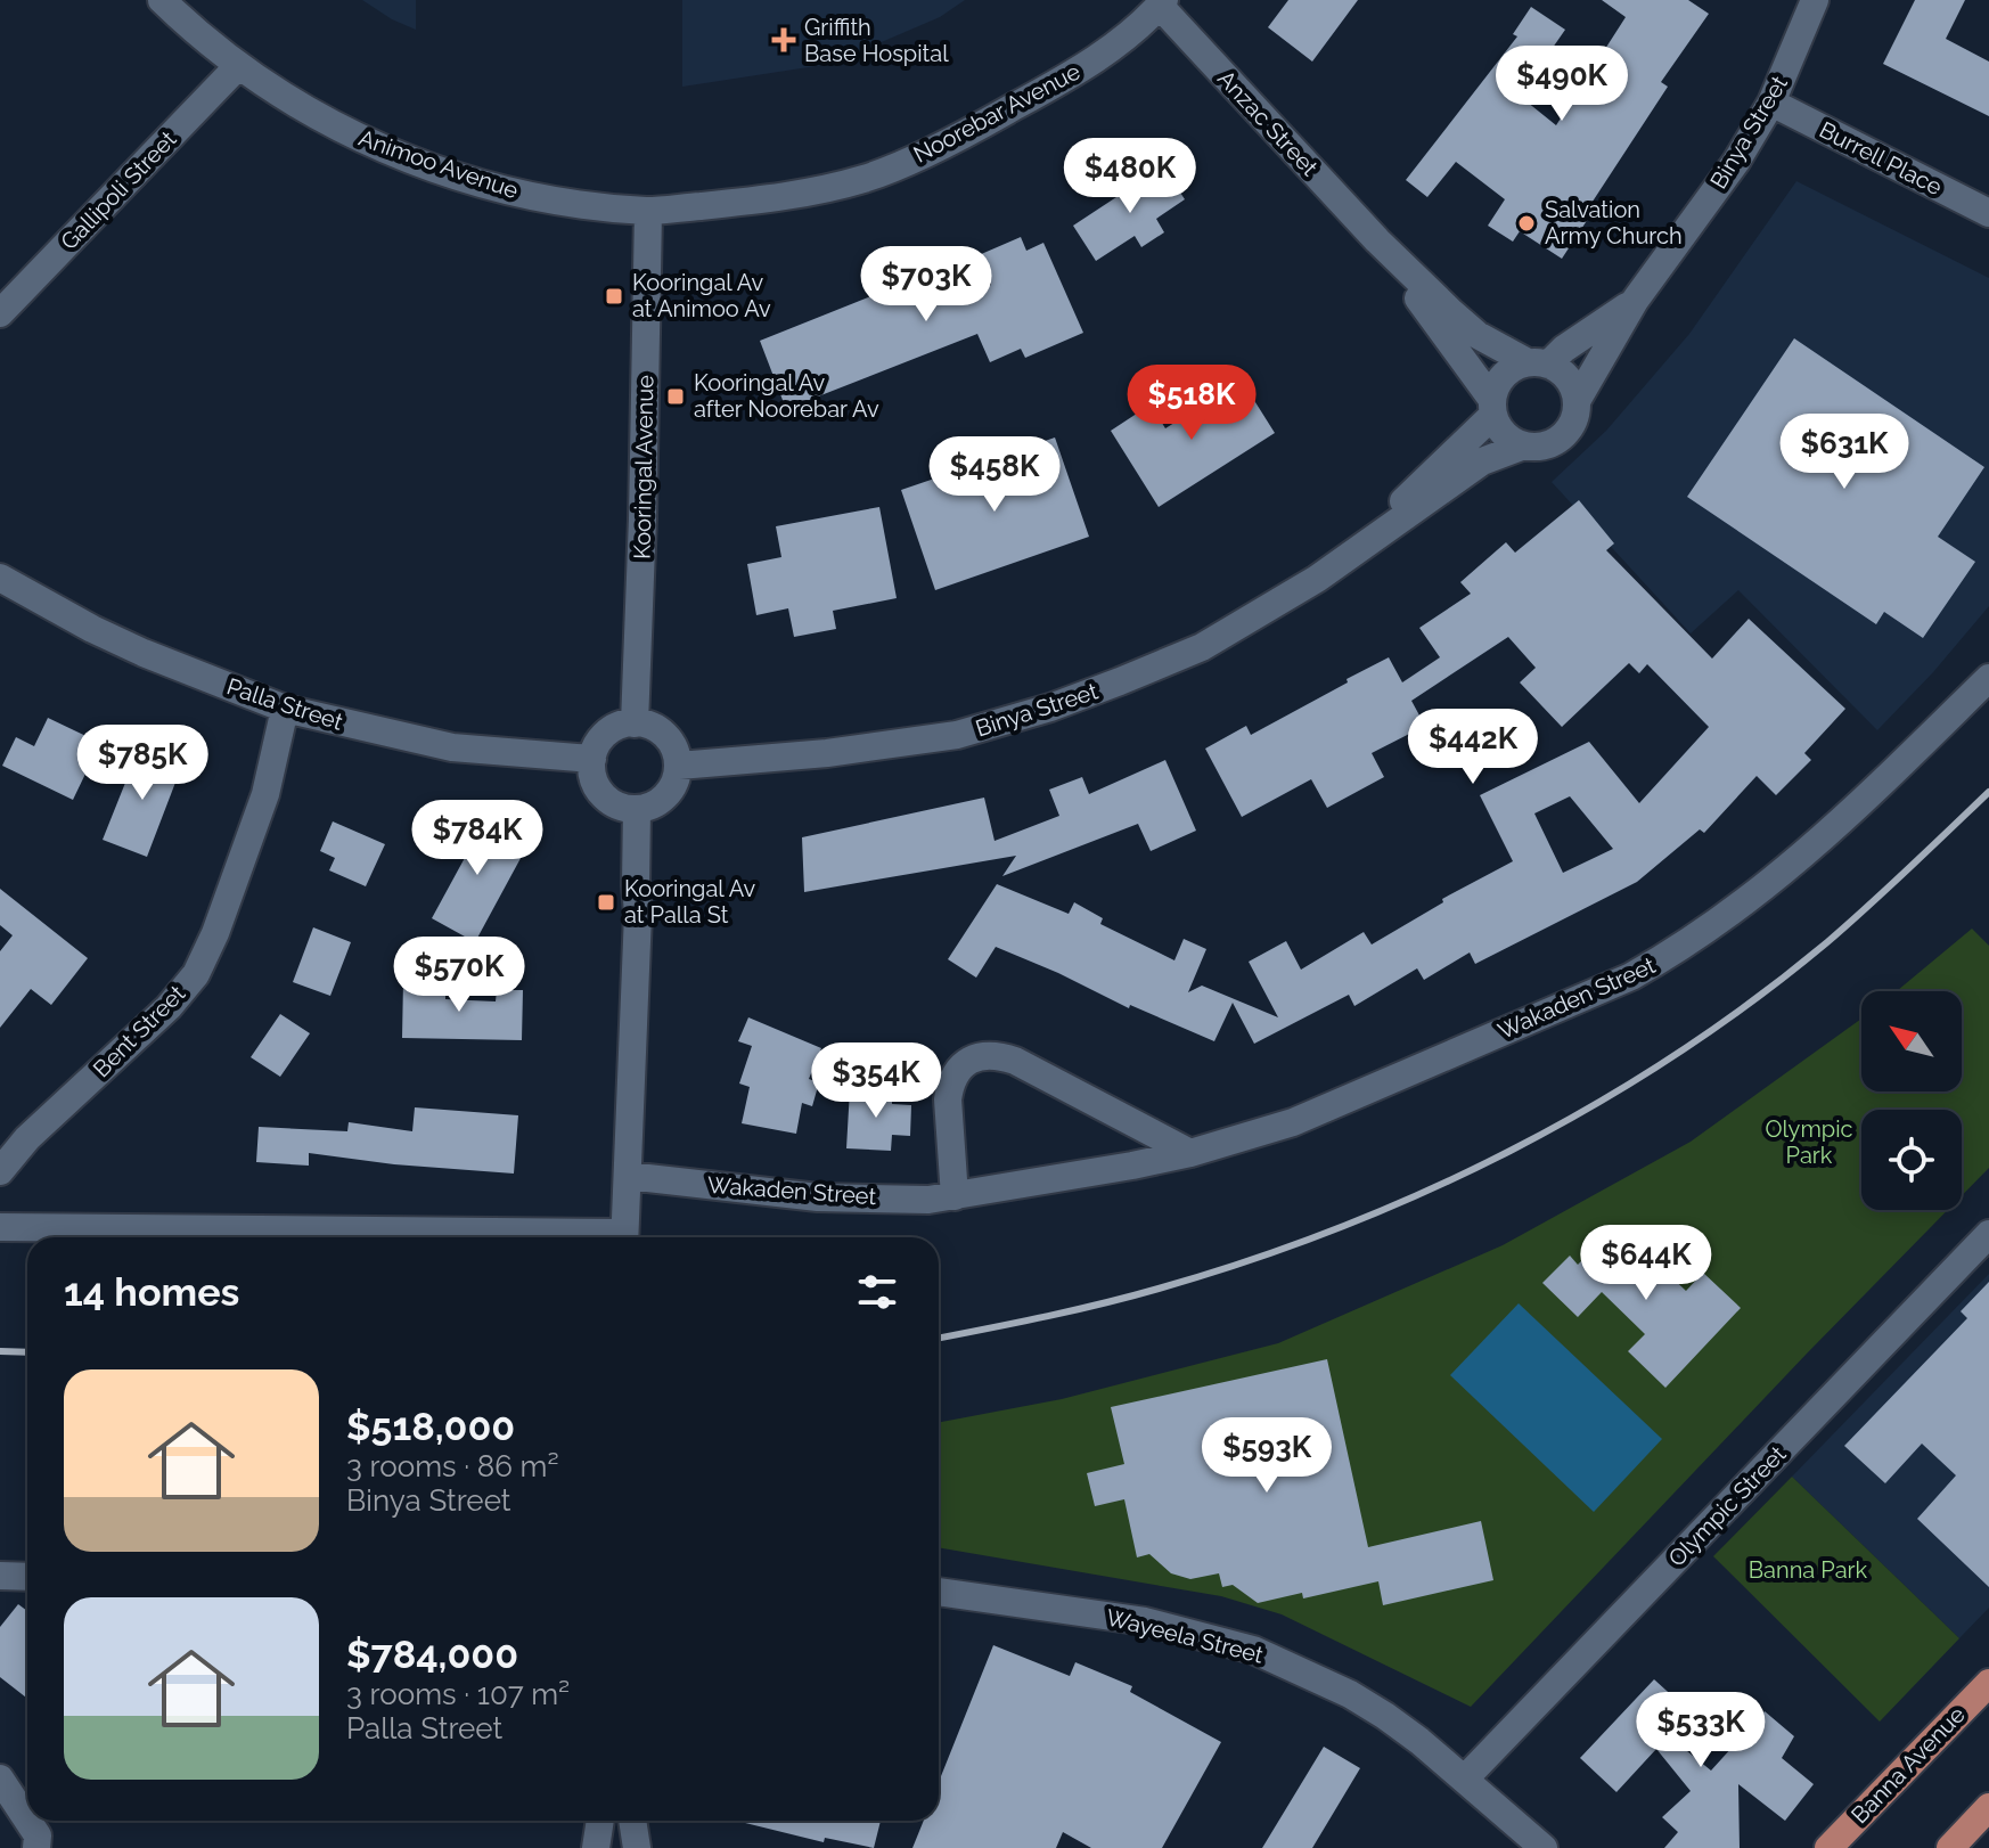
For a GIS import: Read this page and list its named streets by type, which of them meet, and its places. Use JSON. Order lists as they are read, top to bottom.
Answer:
{
  "streets": {
    "main road": ["Banna Avenue"],
    "street": [
      "Noorebar Avenue",
      "Anzac Street",
      "Binya Street",
      "Burrell Place",
      "Animoo Avenue",
      "Gallipoli Street",
      "Kooringal Avenue",
      "Palla Street",
      "Wakaden Street",
      "Bent Street",
      "Olympic Street",
      "Wayeela Street"
    ]
  },
  "crossings": [
    ["Noorebar Avenue", "Anzac Street"],
    ["Noorebar Avenue", "Animoo Avenue"],
    ["Noorebar Avenue", "Kooringal Avenue"],
    ["Anzac Street", "Binya Street"],
    ["Binya Street", "Burrell Place"],
    ["Binya Street", "Kooringal Avenue"],
    ["Binya Street", "Palla Street"],
    ["Animoo Avenue", "Gallipoli Street"],
    ["Animoo Avenue", "Kooringal Avenue"],
    ["Kooringal Avenue", "Palla Street"],
    ["Palla Street", "Bent Street"],
    ["Olympic Street", "Wayeela Street"]
  ],
  "parks": ["Olympic Park", "Banna Park"],
  "places": {
    "health": ["Griffith Base Hospital"],
    "other": ["Salvation Army Church"],
    "transit": ["Kooringal Av at Animoo Av", "Kooringal Av after Noorebar Av", "Kooringal Av at Palla St"]
  },
  "north": "top left",
  "page": {
    "price": [
      "$490K",
      "$480K",
      "$703K",
      "$518K",
      "$631K",
      "$458K",
      "$442K",
      "$785K",
      "$784K",
      "$570K",
      "$354K",
      "$644K",
      "$593K",
      "$533K"
    ],
    "heading": "14 homes",
    "list": [
      {
        "name": "$518,000",
        "note": "3 rooms · 86 m² · Binya Street"
      },
      {
        "name": "$784,000",
        "note": "3 rooms · 107 m² · Palla Street"
      }
    ]
  }
}
